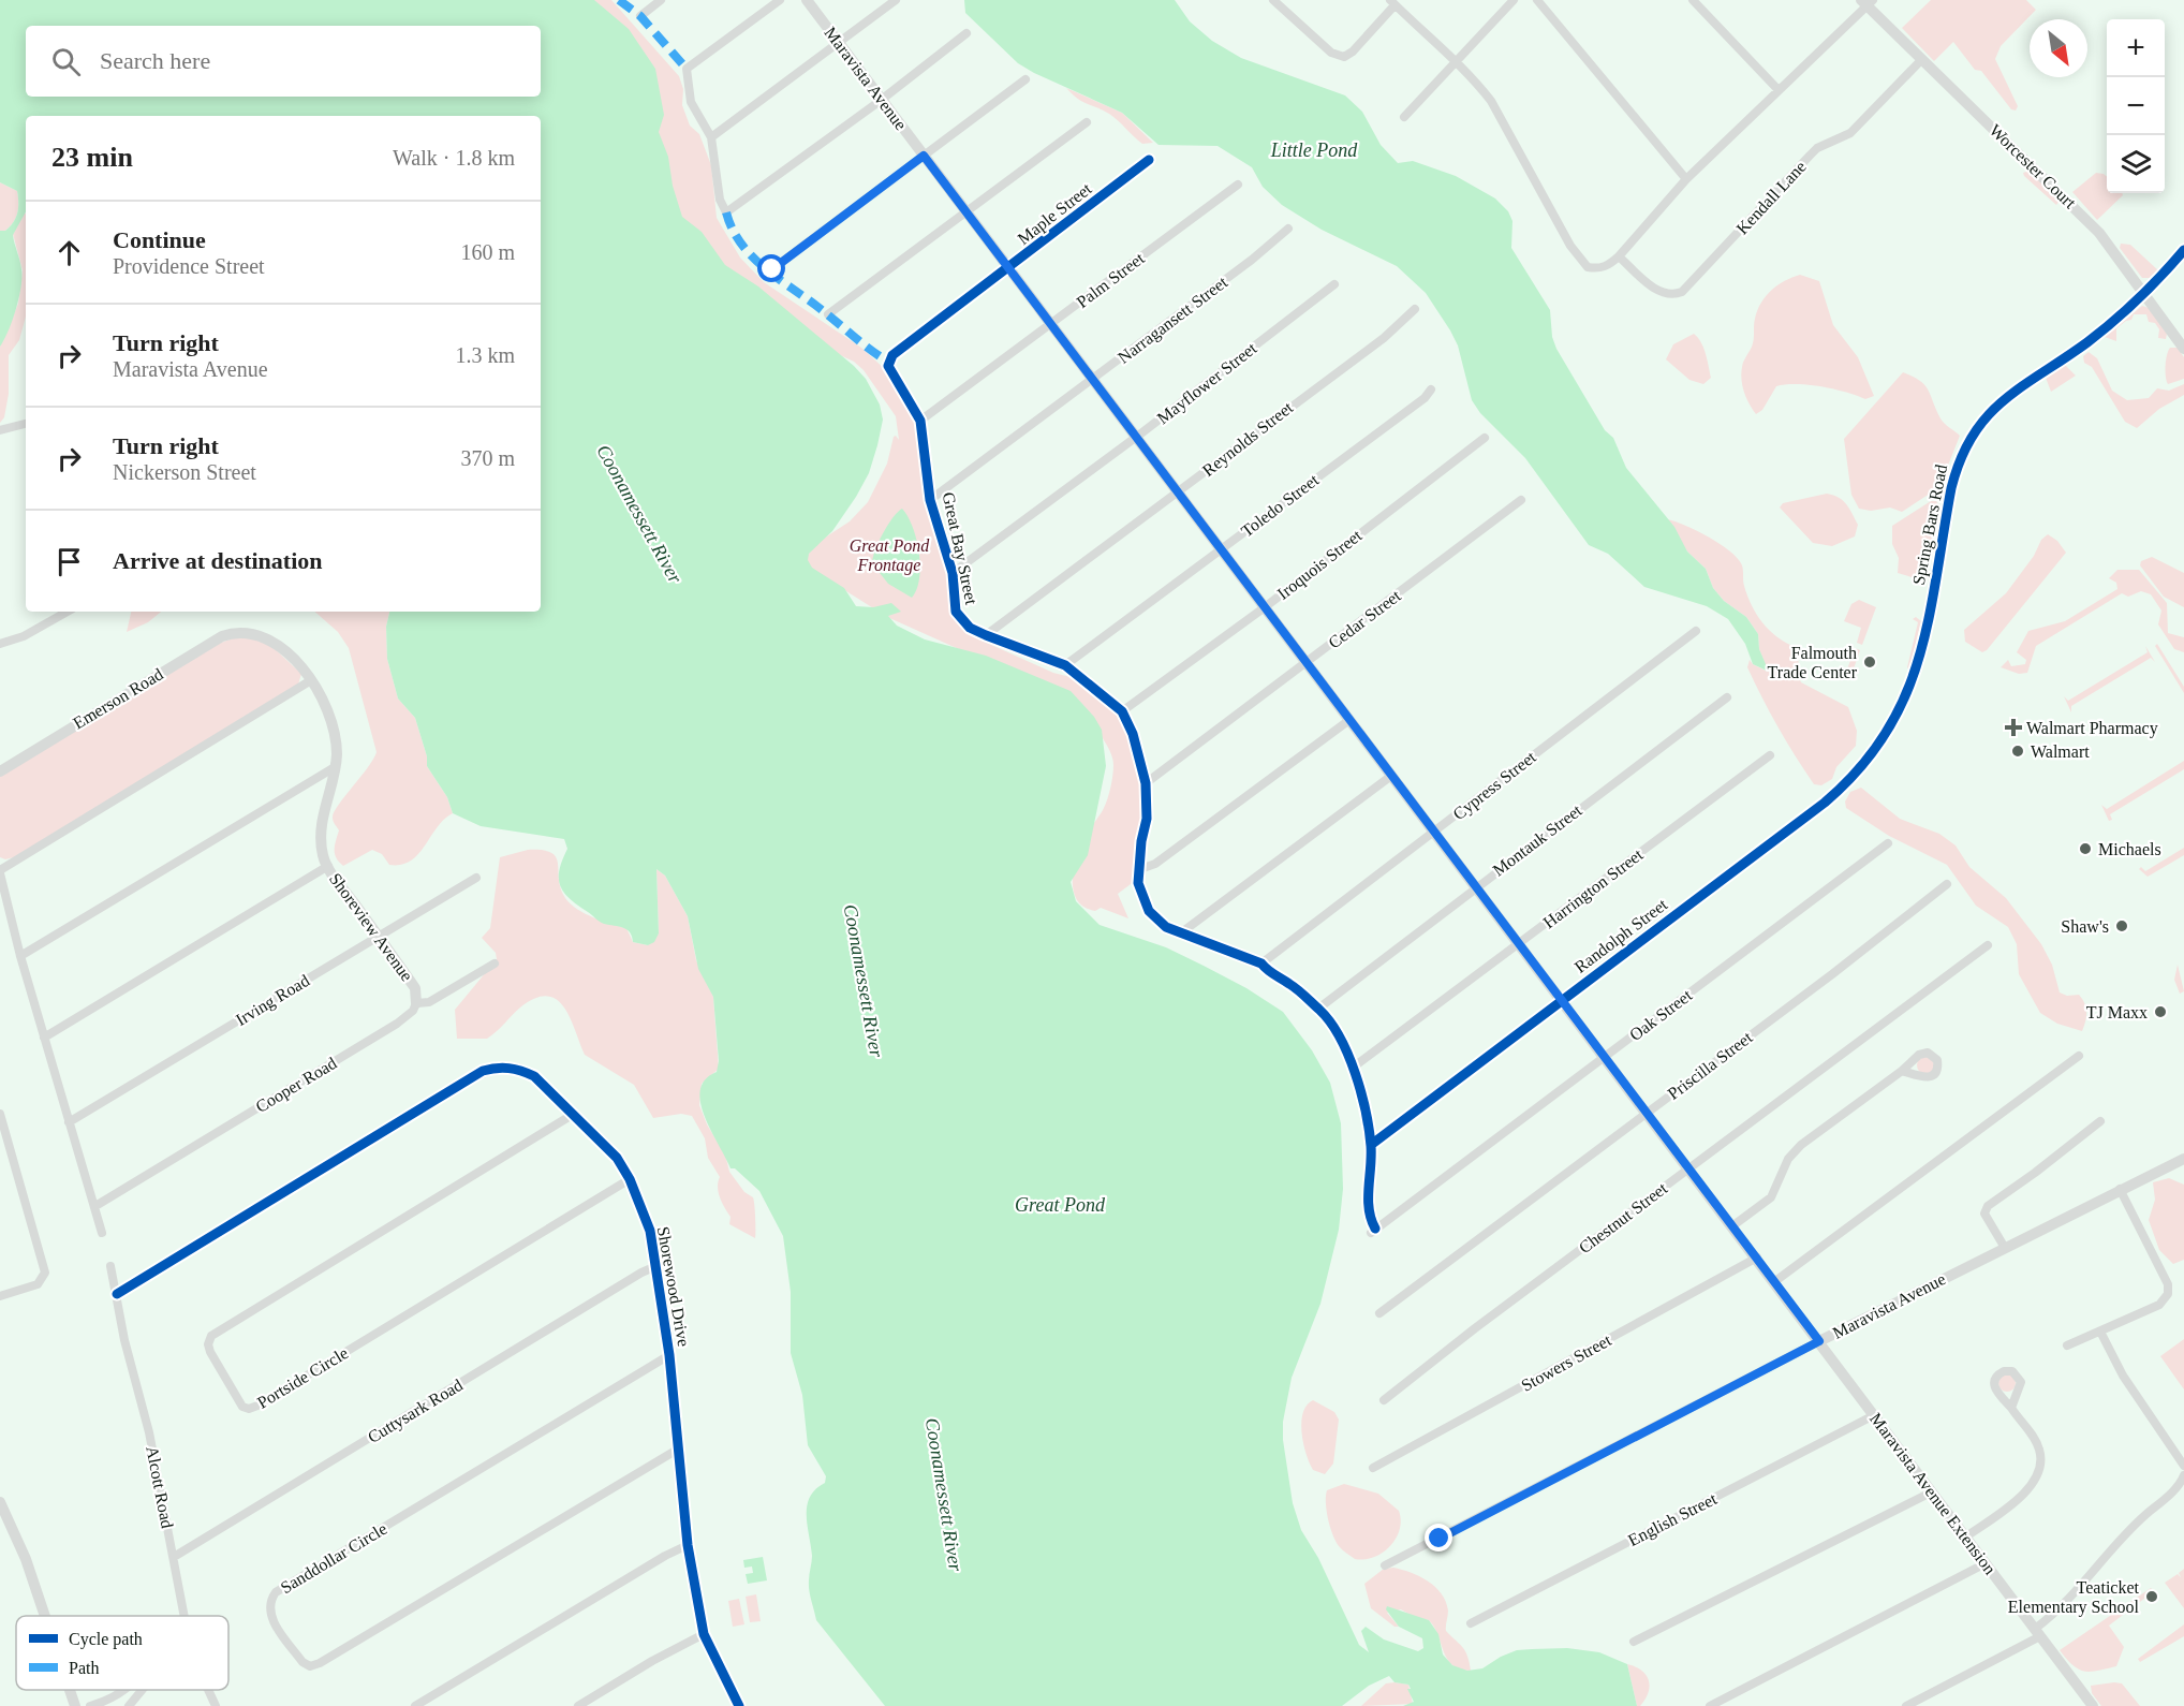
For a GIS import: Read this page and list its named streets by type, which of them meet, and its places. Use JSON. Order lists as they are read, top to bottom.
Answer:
{
  "streets": {
    "street": [
      "Maravista Avenue",
      "Worcester Court",
      "Kendall Lane",
      "Maple Street",
      "Palm Street",
      "Narragansett Street",
      "Mayflower Street",
      "Reynolds Street",
      "Toledo Street",
      "Spring Bars Road",
      "Great Bay Street",
      "Iroquois Street",
      "Cedar Street",
      "Emerson Road",
      "Cypress Street",
      "Montauk Street",
      "Harrington Street",
      "Shoreview Avenue",
      "Randolph Street",
      "Irving Road",
      "Oak Street",
      "Priscilla Street",
      "Cooper Road",
      "Chestnut Street",
      "Shorewood Drive",
      "Stowers Street",
      "Portside Circle",
      "Cuttysark Road",
      "Alcott Road",
      "Maravista Avenue Extension",
      "English Street",
      "Sanddollar Circle"
    ]
  },
  "crossings": [
    ["Maravista Avenue", "Maple Street"],
    ["Maravista Avenue", "Palm Street"],
    ["Maravista Avenue", "Narragansett Street"],
    ["Maravista Avenue", "Mayflower Street"],
    ["Maravista Avenue", "Reynolds Street"],
    ["Maravista Avenue", "Toledo Street"],
    ["Maravista Avenue", "Iroquois Street"],
    ["Maravista Avenue", "Cedar Street"],
    ["Maravista Avenue", "Cypress Street"],
    ["Maravista Avenue", "Montauk Street"],
    ["Maravista Avenue", "Harrington Street"],
    ["Maravista Avenue", "Randolph Street"],
    ["Maravista Avenue", "Oak Street"],
    ["Maravista Avenue", "Priscilla Street"],
    ["Maravista Avenue", "Chestnut Street"],
    ["Maravista Avenue", "Stowers Street"],
    ["Maravista Avenue", "Maravista Avenue Extension"],
    ["Worcester Court", "Kendall Lane"],
    ["Worcester Court", "Spring Bars Road"],
    ["Maple Street", "Great Bay Street"],
    ["Palm Street", "Great Bay Street"],
    ["Narragansett Street", "Great Bay Street"],
    ["Mayflower Street", "Great Bay Street"],
    ["Reynolds Street", "Great Bay Street"],
    ["Toledo Street", "Great Bay Street"],
    ["Spring Bars Road", "Randolph Street"],
    ["Great Bay Street", "Iroquois Street"],
    ["Great Bay Street", "Cedar Street"],
    ["Great Bay Street", "Cypress Street"],
    ["Great Bay Street", "Montauk Street"],
    ["Great Bay Street", "Harrington Street"],
    ["Great Bay Street", "Randolph Street"],
    ["Great Bay Street", "Oak Street"],
    ["Emerson Road", "Shoreview Avenue"],
    ["Shoreview Avenue", "Irving Road"],
    ["Shoreview Avenue", "Cooper Road"],
    ["Shorewood Drive", "Portside Circle"],
    ["Shorewood Drive", "Cuttysark Road"],
    ["Shorewood Drive", "Alcott Road"],
    ["Shorewood Drive", "Sanddollar Circle"],
    ["Cuttysark Road", "Alcott Road"],
    ["Maravista Avenue Extension", "English Street"]
  ],
  "water": ["Little Pond", "Coonamessett River", "Great Pond"],
  "parks": ["Great Pond Frontage"],
  "places": {
    "other": [
      "Falmouth Trade Center",
      "Walmart",
      "Michaels",
      "Shaw's",
      "TJ Maxx",
      "Teaticket Elementary School"
    ],
    "health": ["Walmart Pharmacy"]
  },
  "legend": ["Cycle path", "Path"],
  "north": "bottom right",
  "page": {
    "map_buttons": ["+", "−"],
    "search": "Search here",
    "heading": ["23 min", "Walk · 1.8 km"],
    "list": [
      ["Continue", "Providence Street", "160 m"],
      ["Turn right", "Maravista Avenue", "1.3 km"],
      ["Turn right", "Nickerson Street", "370 m"],
      "Arrive at destination"
    ]
  }
}
